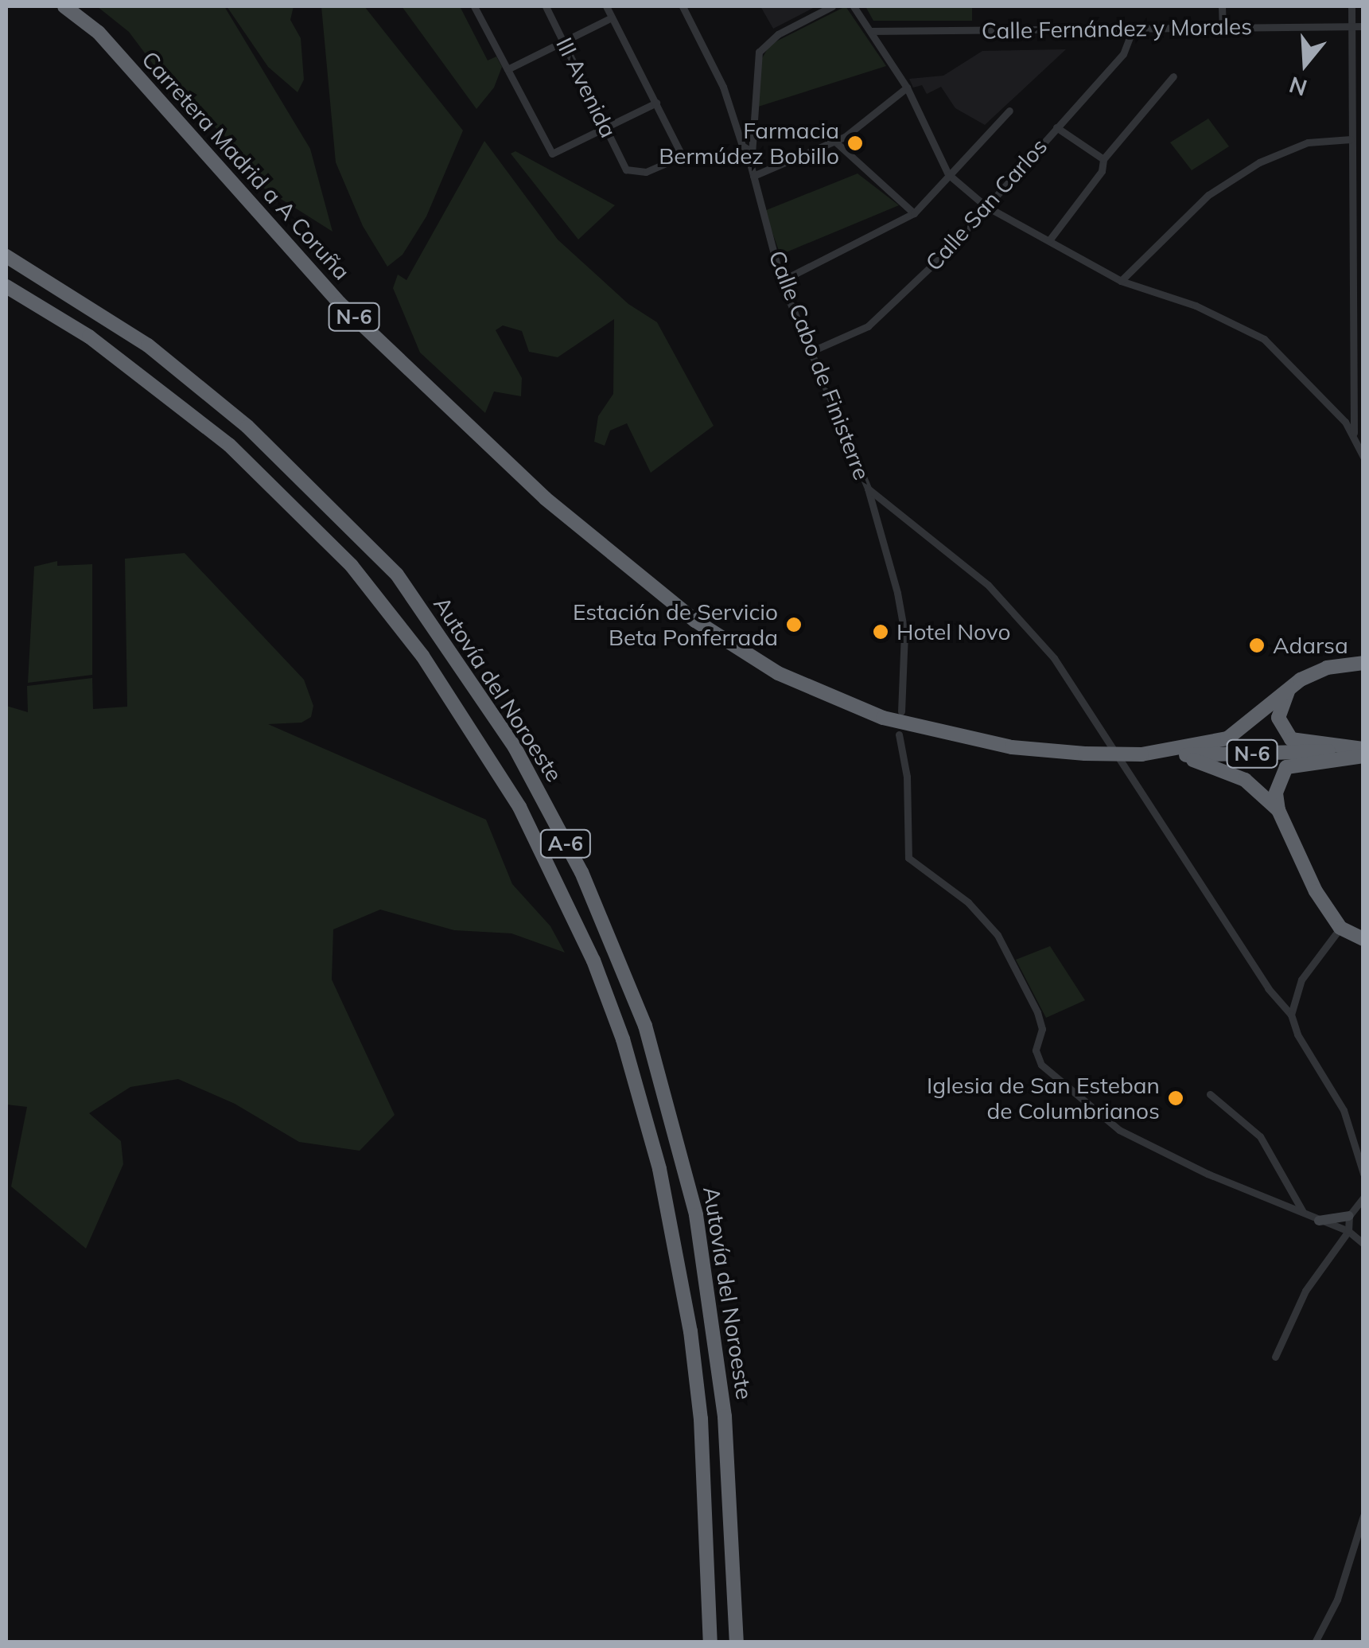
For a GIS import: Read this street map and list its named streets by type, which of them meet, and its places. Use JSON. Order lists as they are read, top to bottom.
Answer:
{
  "streets": {
    "highway": [
      "Carretera Madrid a A Coruña",
      "N-6",
      "Autovía del Noroeste",
      "A-6"
    ],
    "street": [
      "Calle Fernández y Morales",
      "III Avenida",
      "Calle San Carlos",
      "Calle Cabo de Finisterre"
    ]
  },
  "crossings": [
    ["Calle Fernández y Morales", "Calle San Carlos"],
    ["Calle San Carlos", "Calle Cabo de Finisterre"]
  ],
  "places": [
    "Farmacia Bermúdez Bobillo",
    "Estación de Servicio Beta Ponferrada",
    "Hotel Novo",
    "Adarsa",
    "Iglesia de San Esteban de Columbrianos"
  ],
  "north": "bottom"
}
